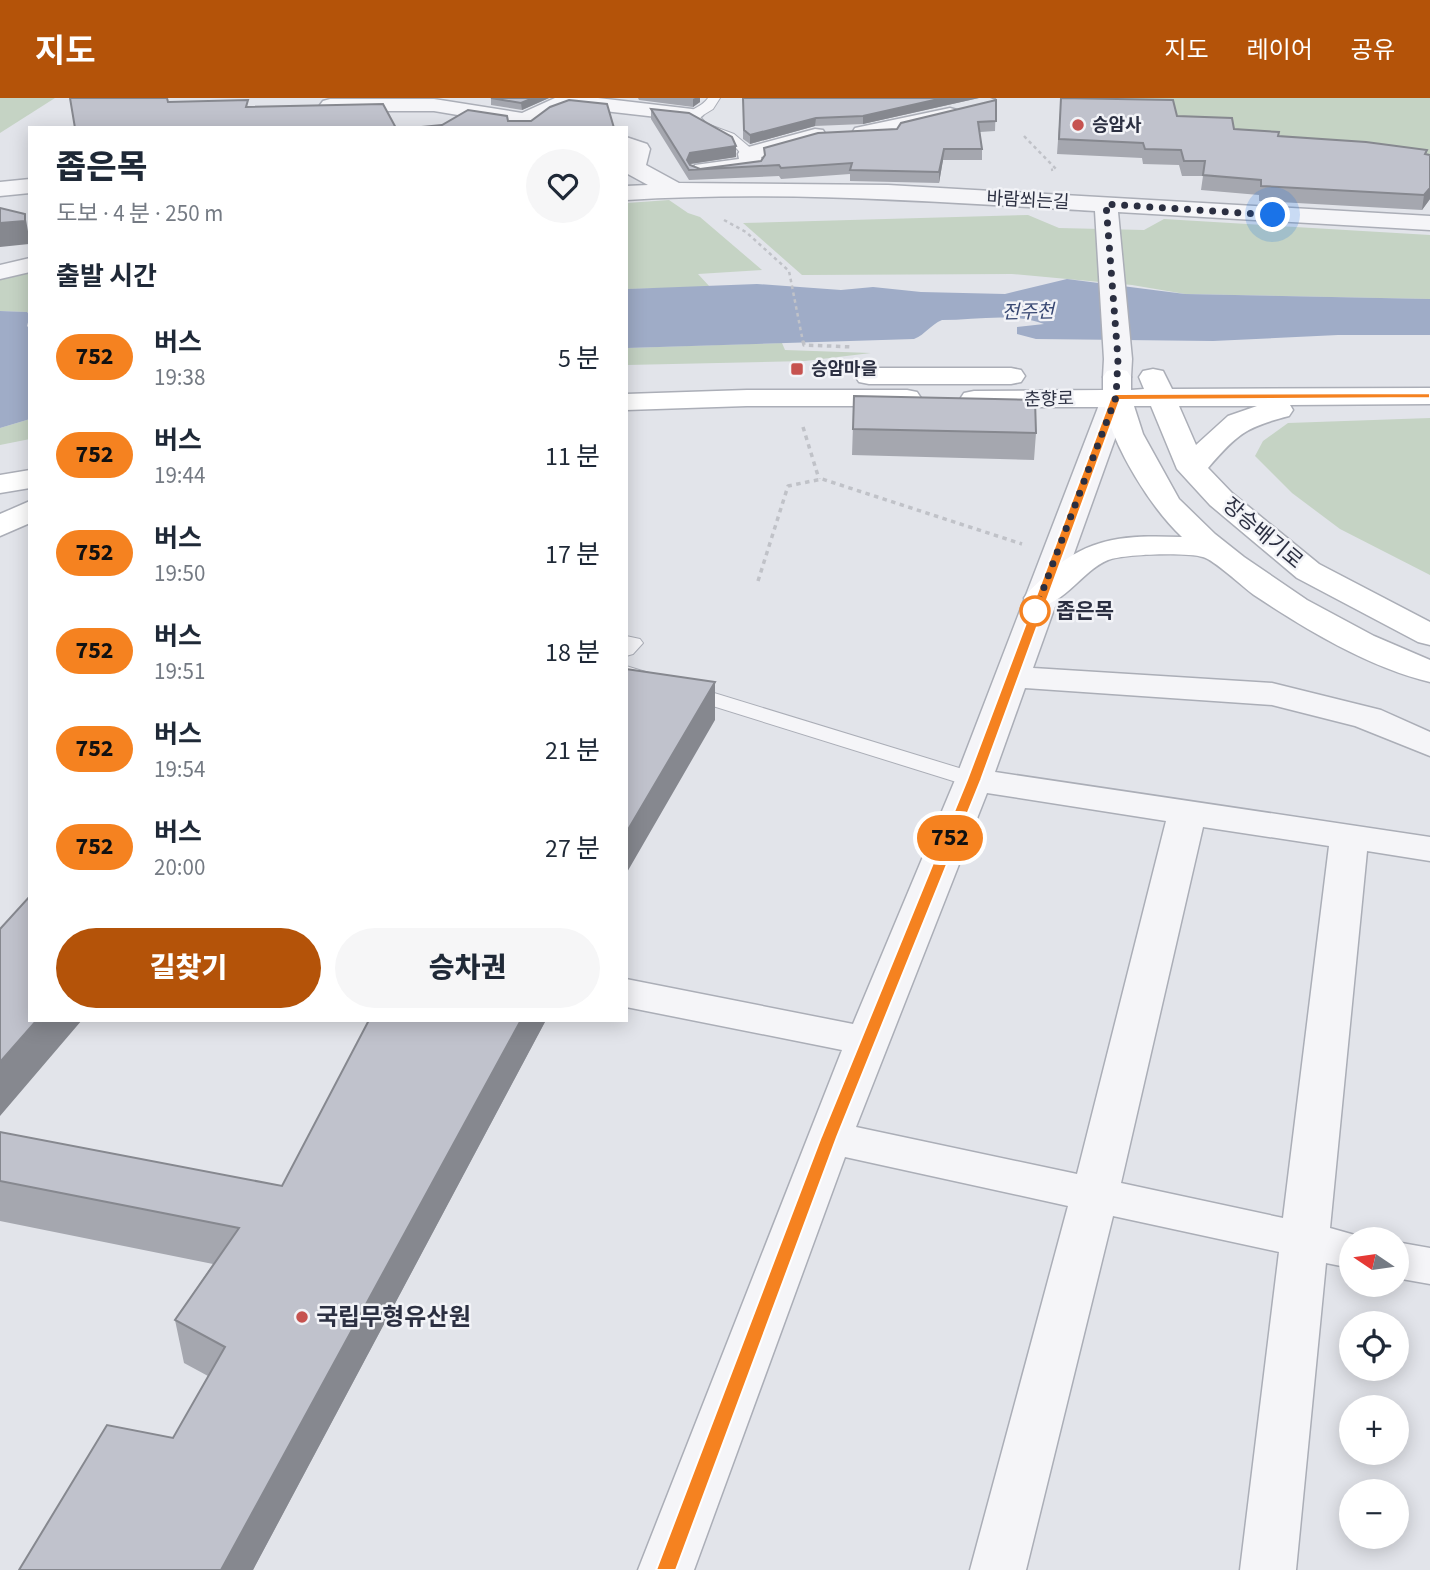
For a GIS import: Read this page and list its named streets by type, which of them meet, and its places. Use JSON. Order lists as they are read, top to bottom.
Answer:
{
  "streets": {
    "street": ["바람쐬는길", "춘향로", "장승배기로"]
  },
  "crossings": [
    ["춘향로", "장승배기로"]
  ],
  "water": ["전주천"],
  "places": {
    "other": ["승암사", "좁은목", "국립무형유산원"],
    "transit": ["승암마을"]
  },
  "lines": ["bus line 752"],
  "north": "left",
  "page": {
    "header": "지도",
    "nav": ["지도", "레이어", "공유"],
    "on_map": "752",
    "heading": [
      ["좁은목", "도보 · 4 분 · 250 m"],
      "출발 시간"
    ],
    "list": [
      {
        "mark": "752",
        "name": "버스",
        "note": "19:38",
        "value": "5 분"
      },
      {
        "mark": "752",
        "name": "버스",
        "note": "19:44",
        "value": "11 분"
      },
      {
        "mark": "752",
        "name": "버스",
        "note": "19:50",
        "value": "17 분"
      },
      {
        "mark": "752",
        "name": "버스",
        "note": "19:51",
        "value": "18 분"
      },
      {
        "mark": "752",
        "name": "버스",
        "note": "19:54",
        "value": "21 분"
      },
      {
        "mark": "752",
        "name": "버스",
        "note": "20:00",
        "value": "27 분"
      }
    ],
    "buttons": ["길찾기", "승차권"],
    "map_buttons": ["+", "−"]
  }
}
